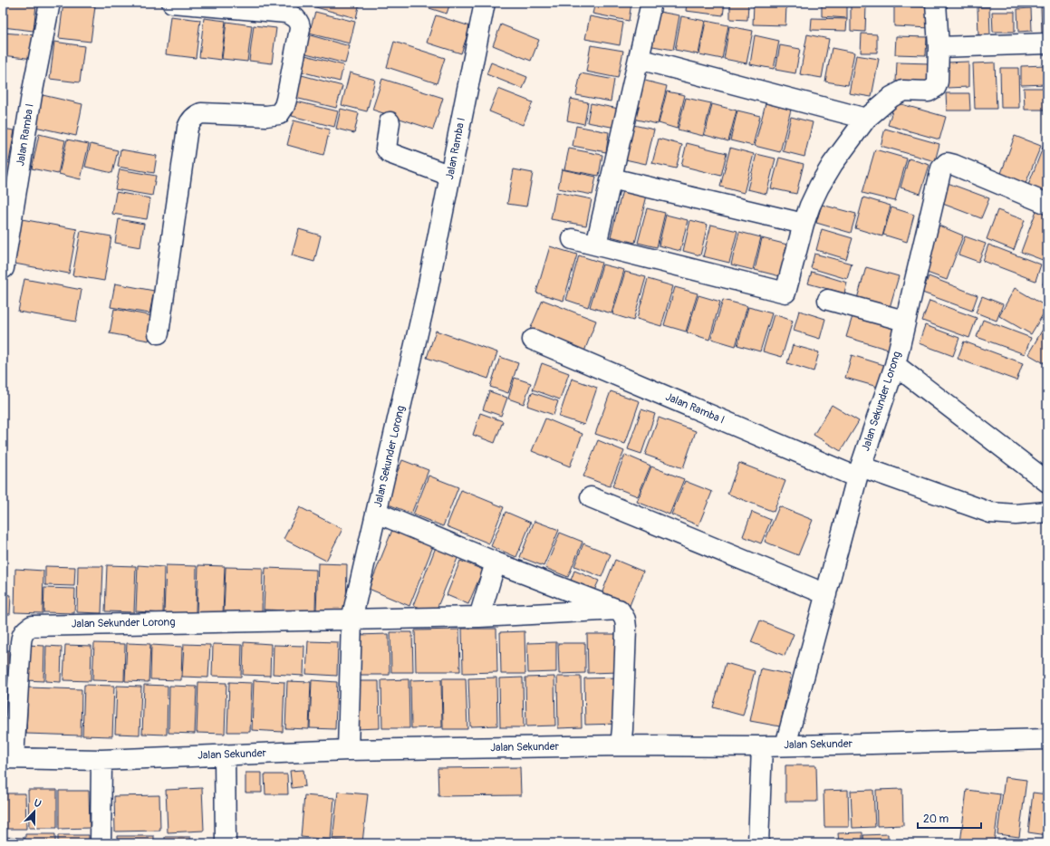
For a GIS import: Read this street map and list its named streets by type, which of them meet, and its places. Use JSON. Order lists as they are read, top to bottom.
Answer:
{
  "streets": {
    "street": ["Jalan Ramba I", "Jalan Sekunder Lorong", "Jalan Sekunder"]
  },
  "crossings": [
    ["Jalan Ramba I", "Jalan Sekunder Lorong"],
    ["Jalan Sekunder Lorong", "Jalan Sekunder"]
  ],
  "scale_bar": "20 m",
  "north": "top"
}
